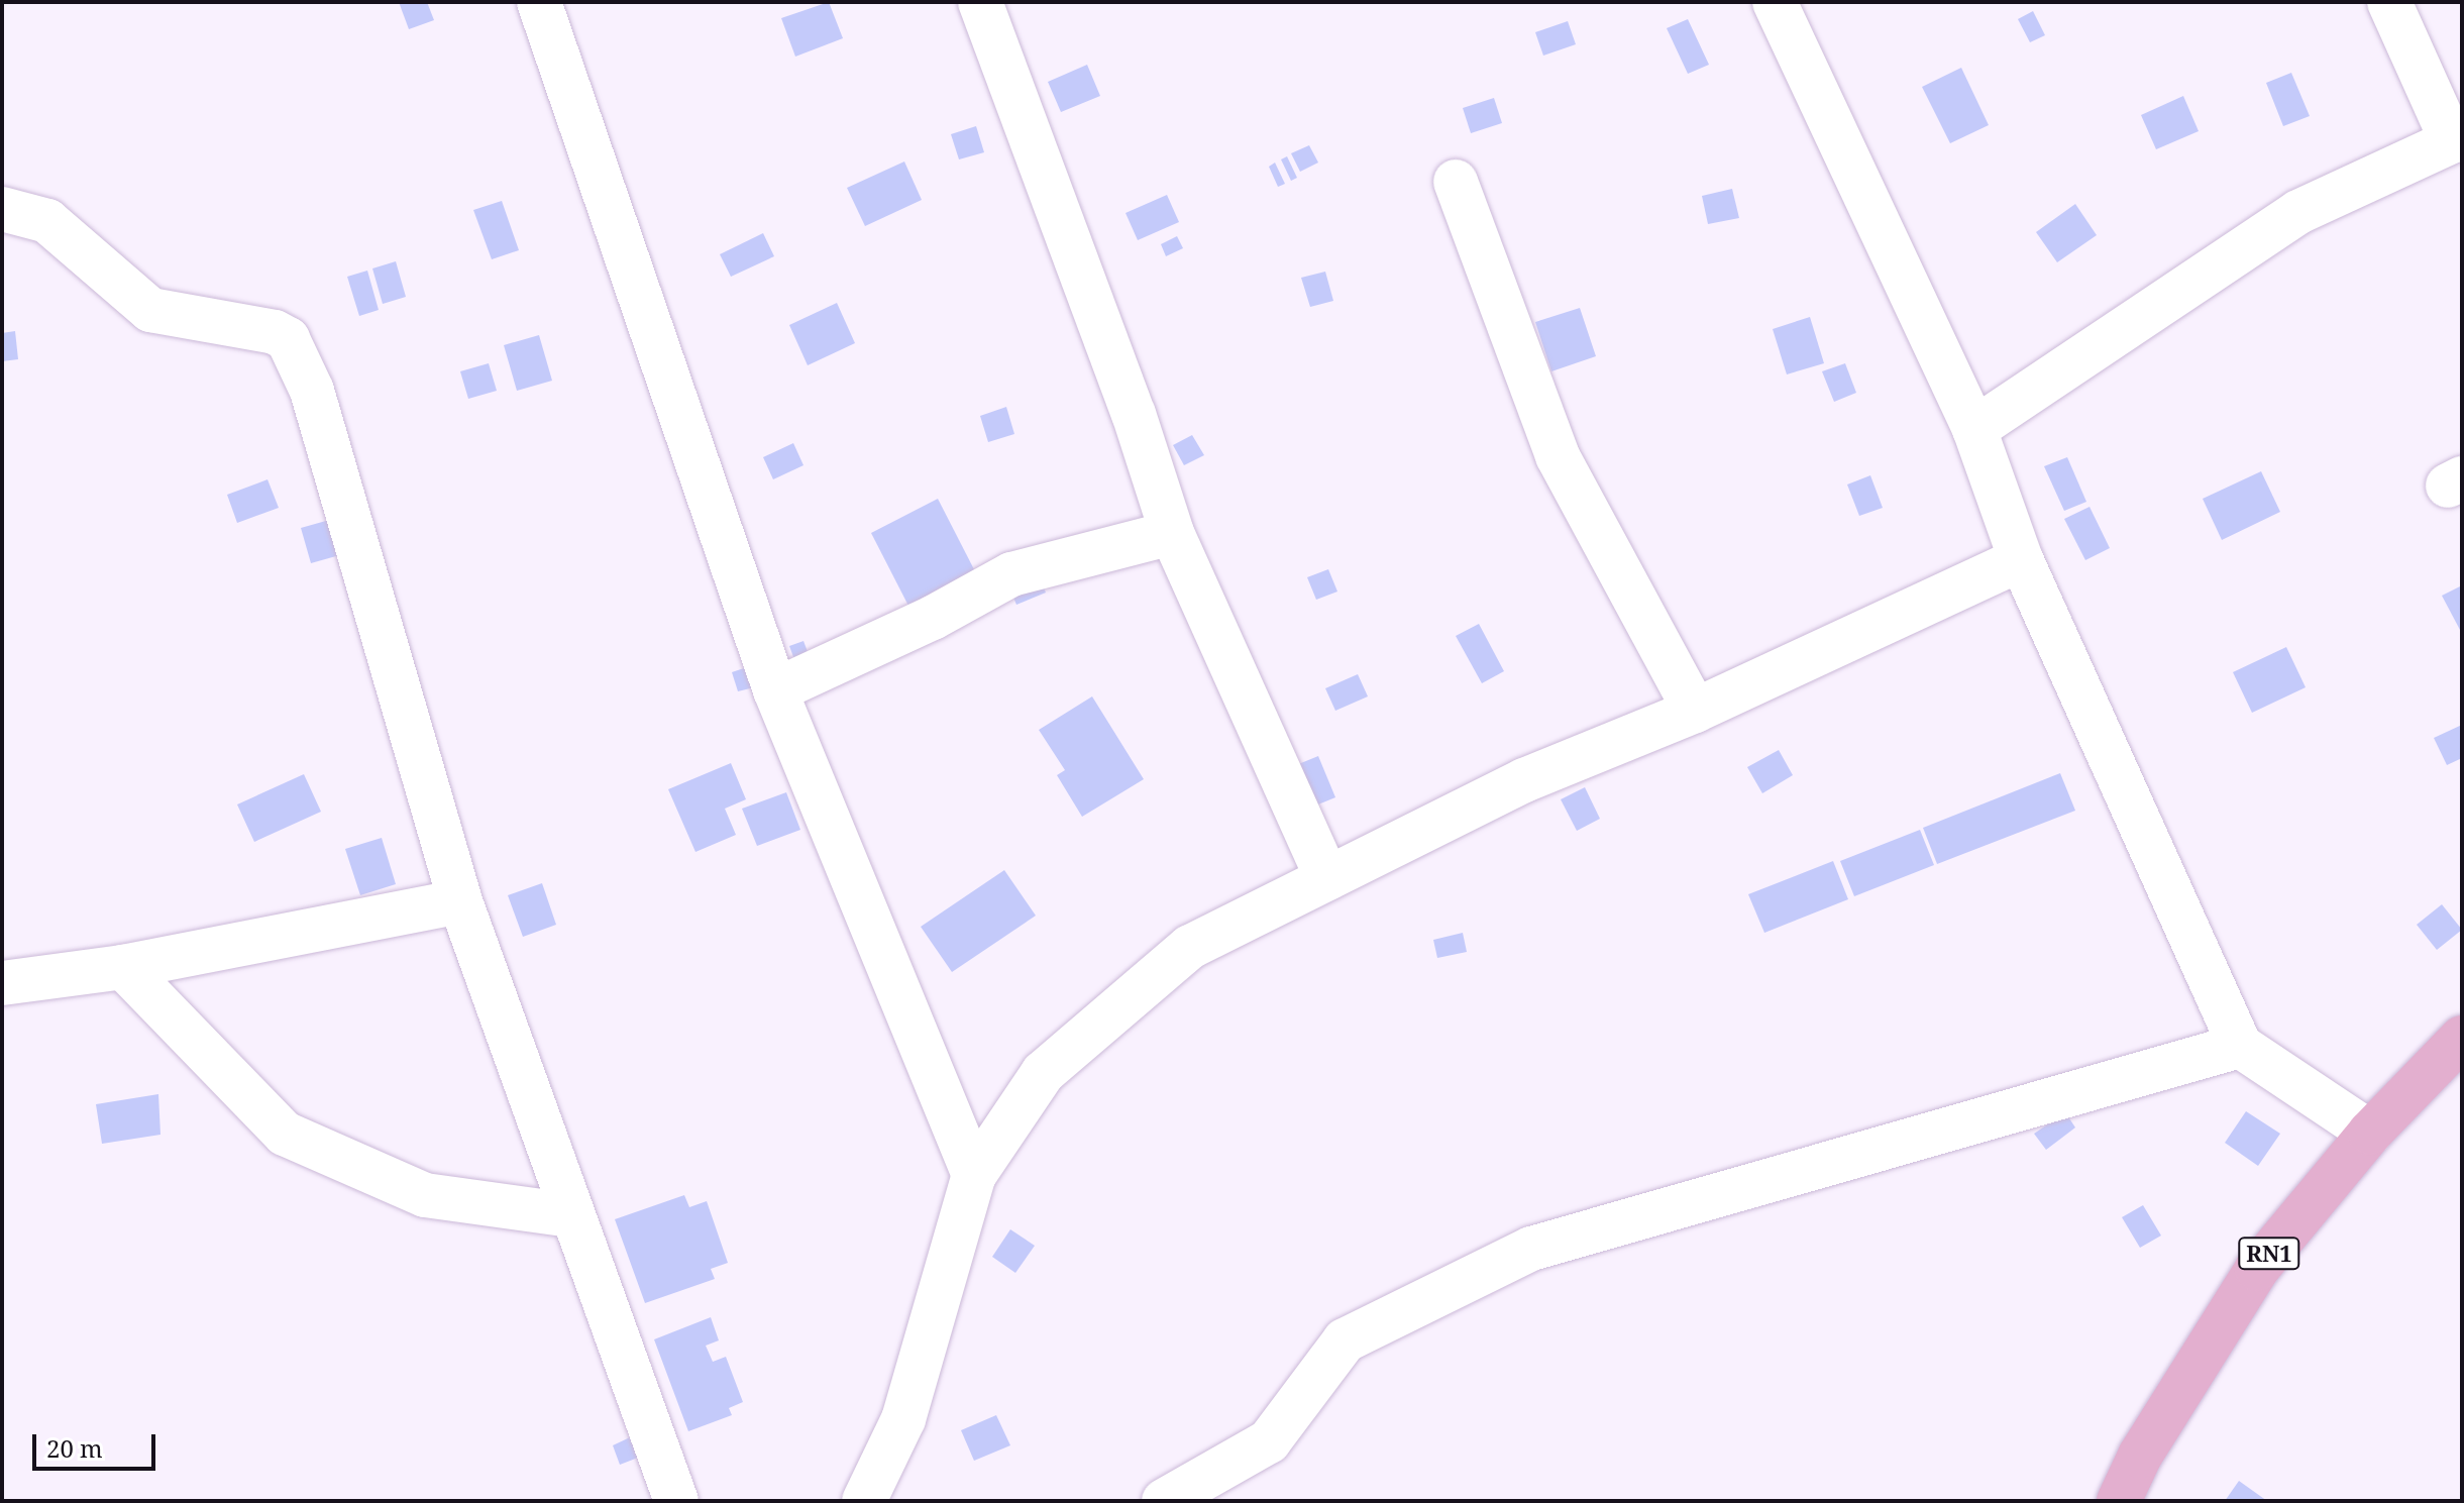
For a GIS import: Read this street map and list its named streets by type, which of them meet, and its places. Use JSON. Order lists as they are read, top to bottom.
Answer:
{
  "streets": {
    "highway": ["RN1"]
  },
  "scale_bar": "20 m"
}
